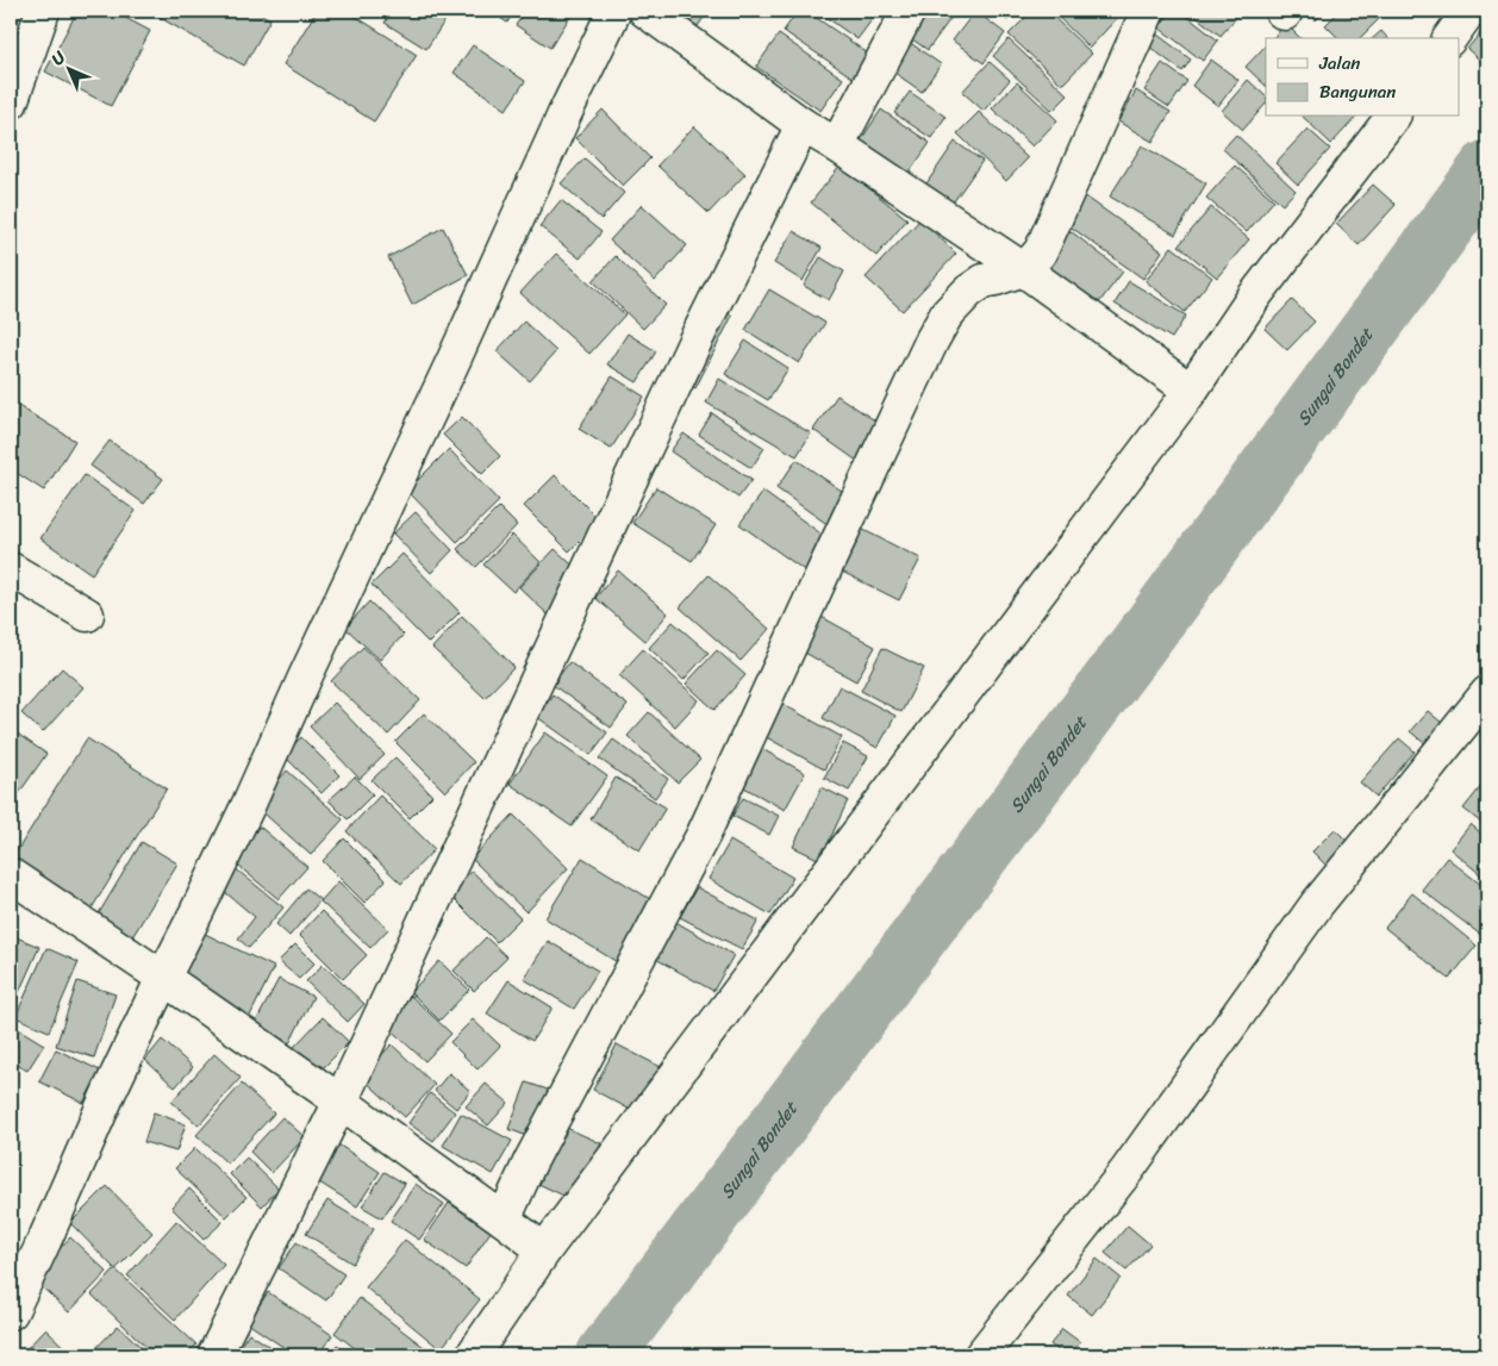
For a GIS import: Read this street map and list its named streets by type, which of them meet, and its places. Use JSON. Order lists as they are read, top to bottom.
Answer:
{
  "water": ["Sungai Bondet"],
  "legend": ["Jalan", "Bangunan"],
  "north": "top left"
}
